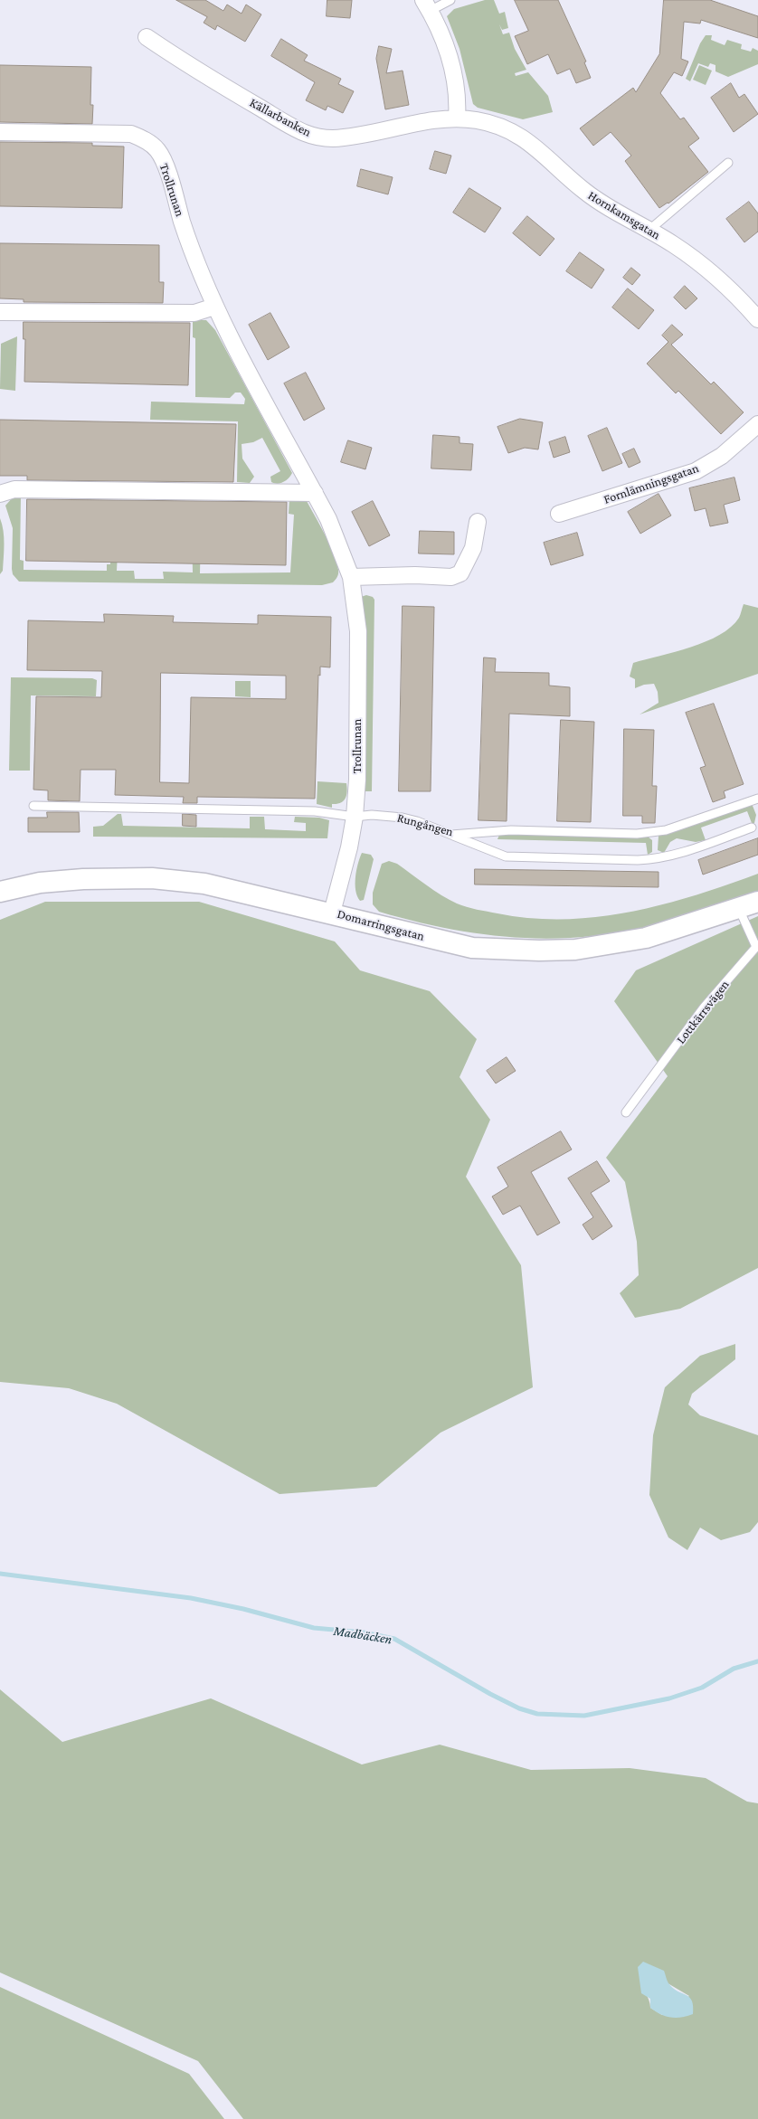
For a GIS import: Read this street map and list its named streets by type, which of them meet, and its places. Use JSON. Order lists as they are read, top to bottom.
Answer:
{
  "streets": {
    "street": [
      "Källarbanken",
      "Trollrunan",
      "Hornkamsgatan",
      "Fornlämningsgatan",
      "Domarringsgatan"
    ],
    "lane": ["Rungången", "Lottkärrsvägen"]
  },
  "crossings": [
    ["Källarbanken", "Hornkamsgatan"],
    ["Trollrunan", "Rungången"],
    ["Trollrunan", "Domarringsgatan"],
    ["Domarringsgatan", "Lottkärrsvägen"]
  ],
  "water": ["Madbäcken"]
}
